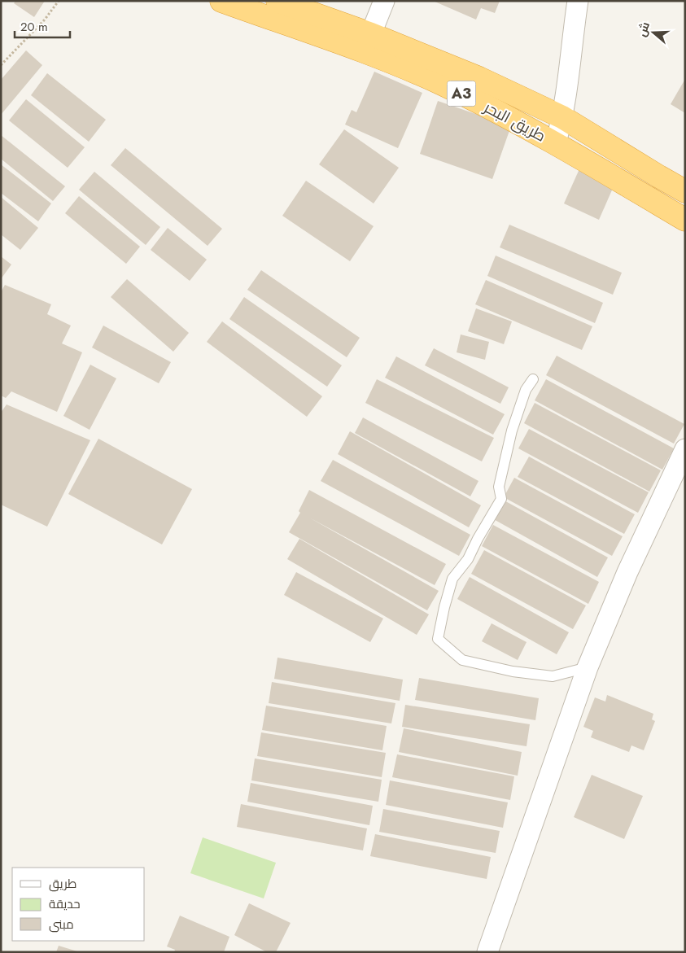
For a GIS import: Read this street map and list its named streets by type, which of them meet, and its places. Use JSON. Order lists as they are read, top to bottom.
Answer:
{
  "streets": {
    "highway": ["A3", "طريق البحر"]
  },
  "legend": ["طريق", "حديقة", "مبنى"],
  "scale_bar": "20 m",
  "north": "left"
}
